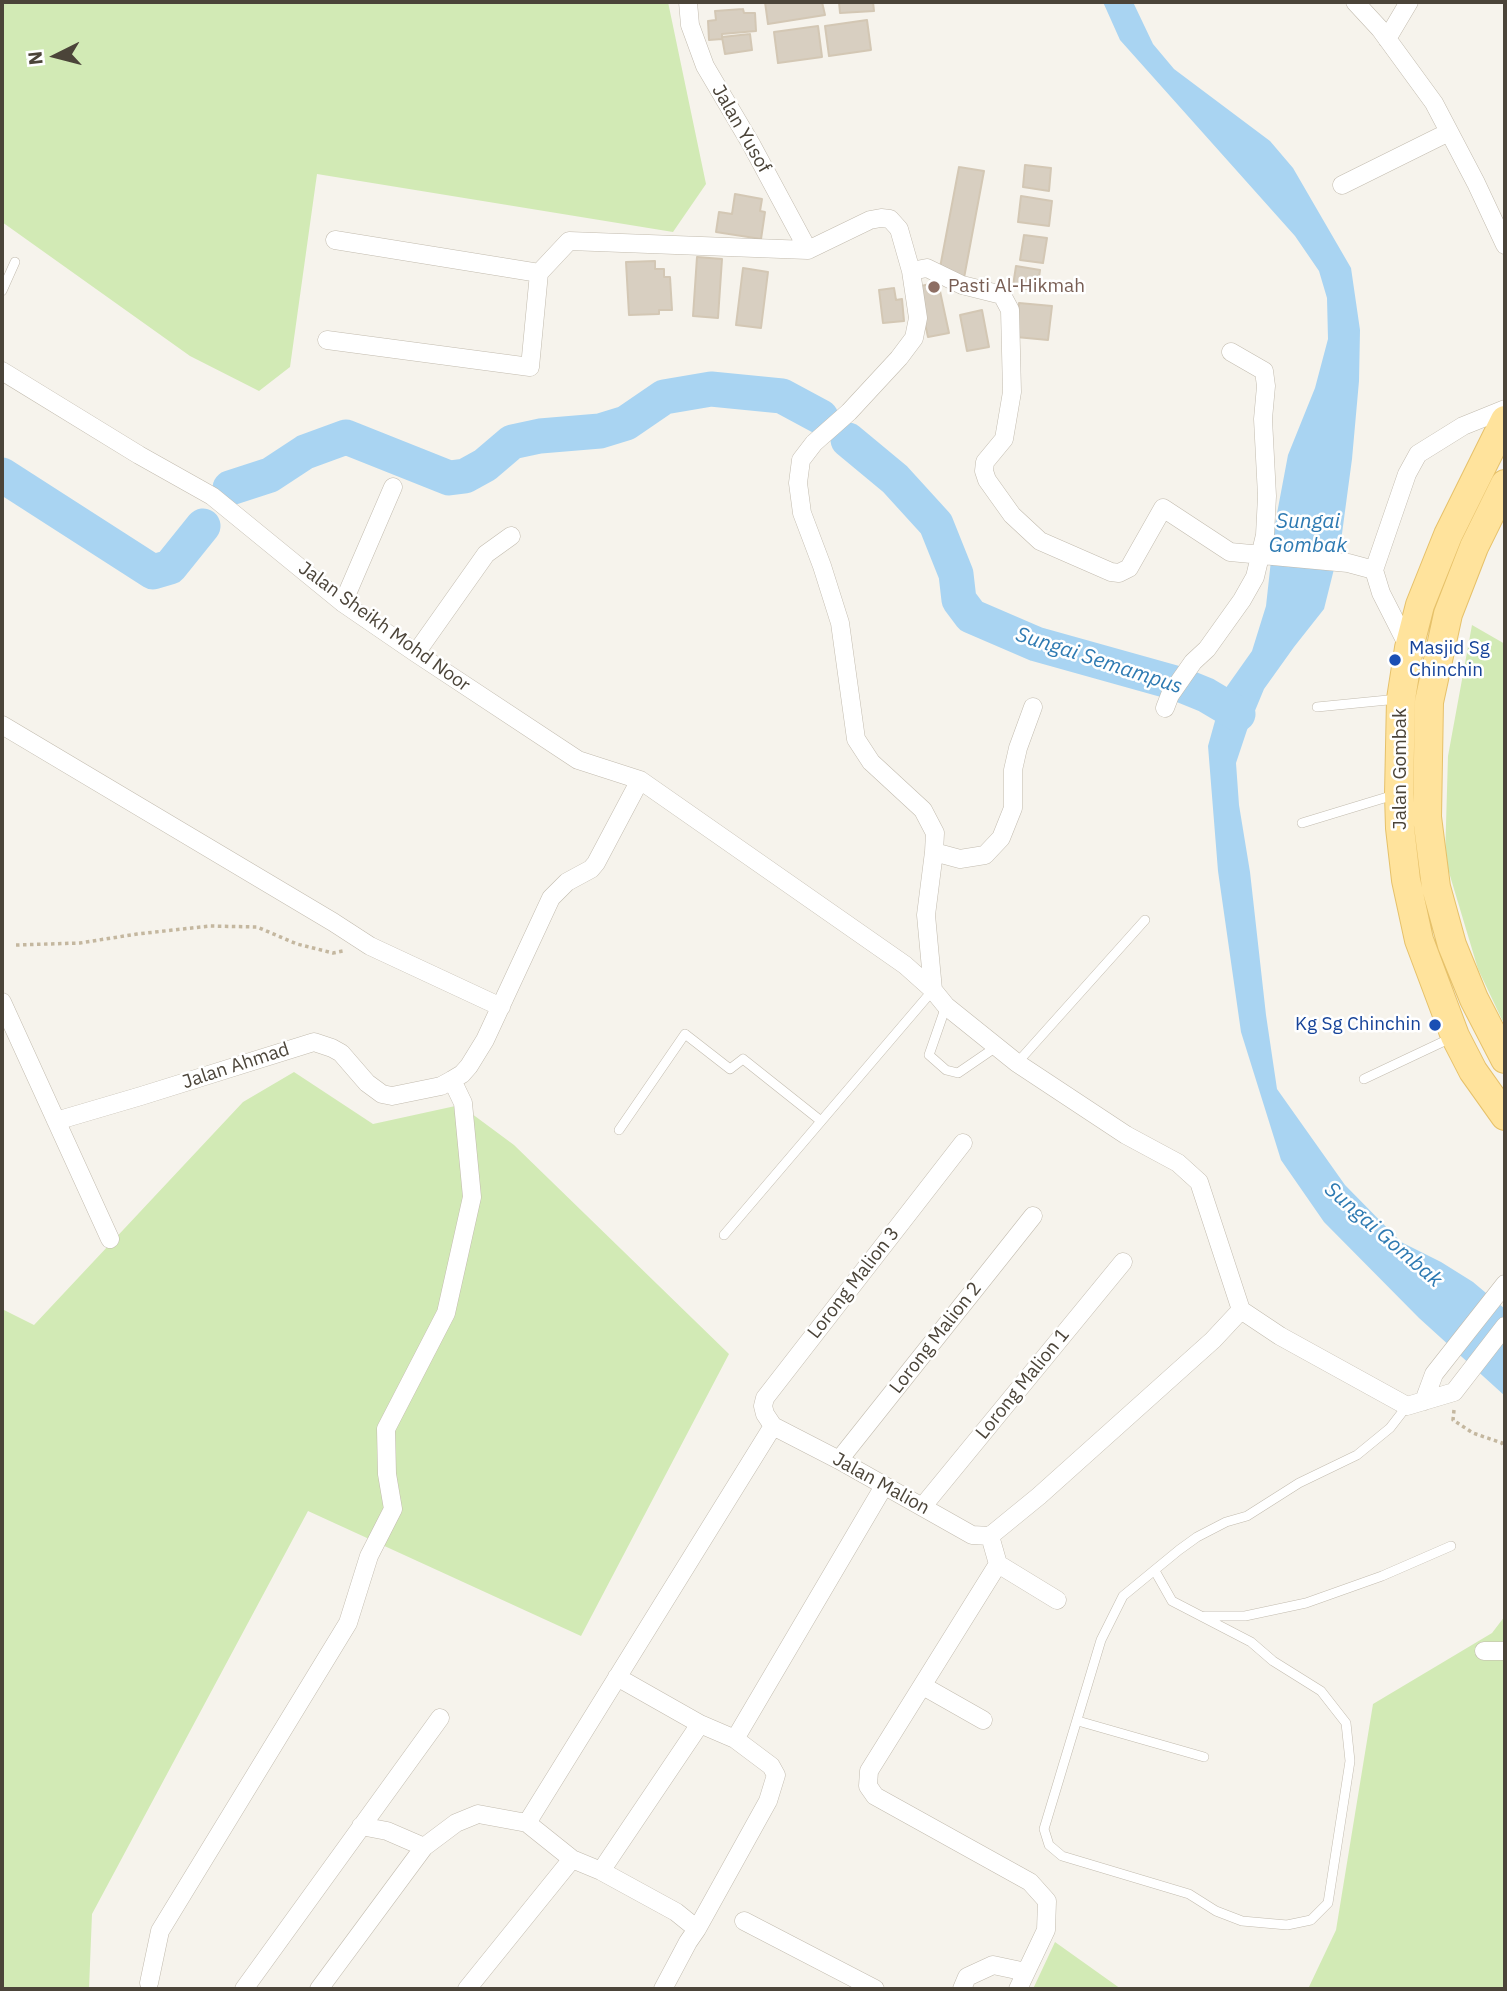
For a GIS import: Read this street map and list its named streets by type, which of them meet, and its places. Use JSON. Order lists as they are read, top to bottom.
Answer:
{
  "streets": {
    "main road": ["Jalan Gombak"],
    "street": [
      "Jalan Yusof",
      "Jalan Sheikh Mohd Noor",
      "Jalan Ahmad",
      "Lorong Malion 3",
      "Lorong Malion 2",
      "Lorong Malion 1",
      "Jalan Malion"
    ]
  },
  "crossings": [
    ["Lorong Malion 3", "Jalan Malion"],
    ["Lorong Malion 2", "Jalan Malion"],
    ["Lorong Malion 1", "Jalan Malion"]
  ],
  "water": ["Sungai Gombak", "Sungai Semampus"],
  "places": ["Pasti Al-Hikmah", "Masjid Sg Chinchin", "Kg Sg Chinchin"],
  "north": "left"
}
